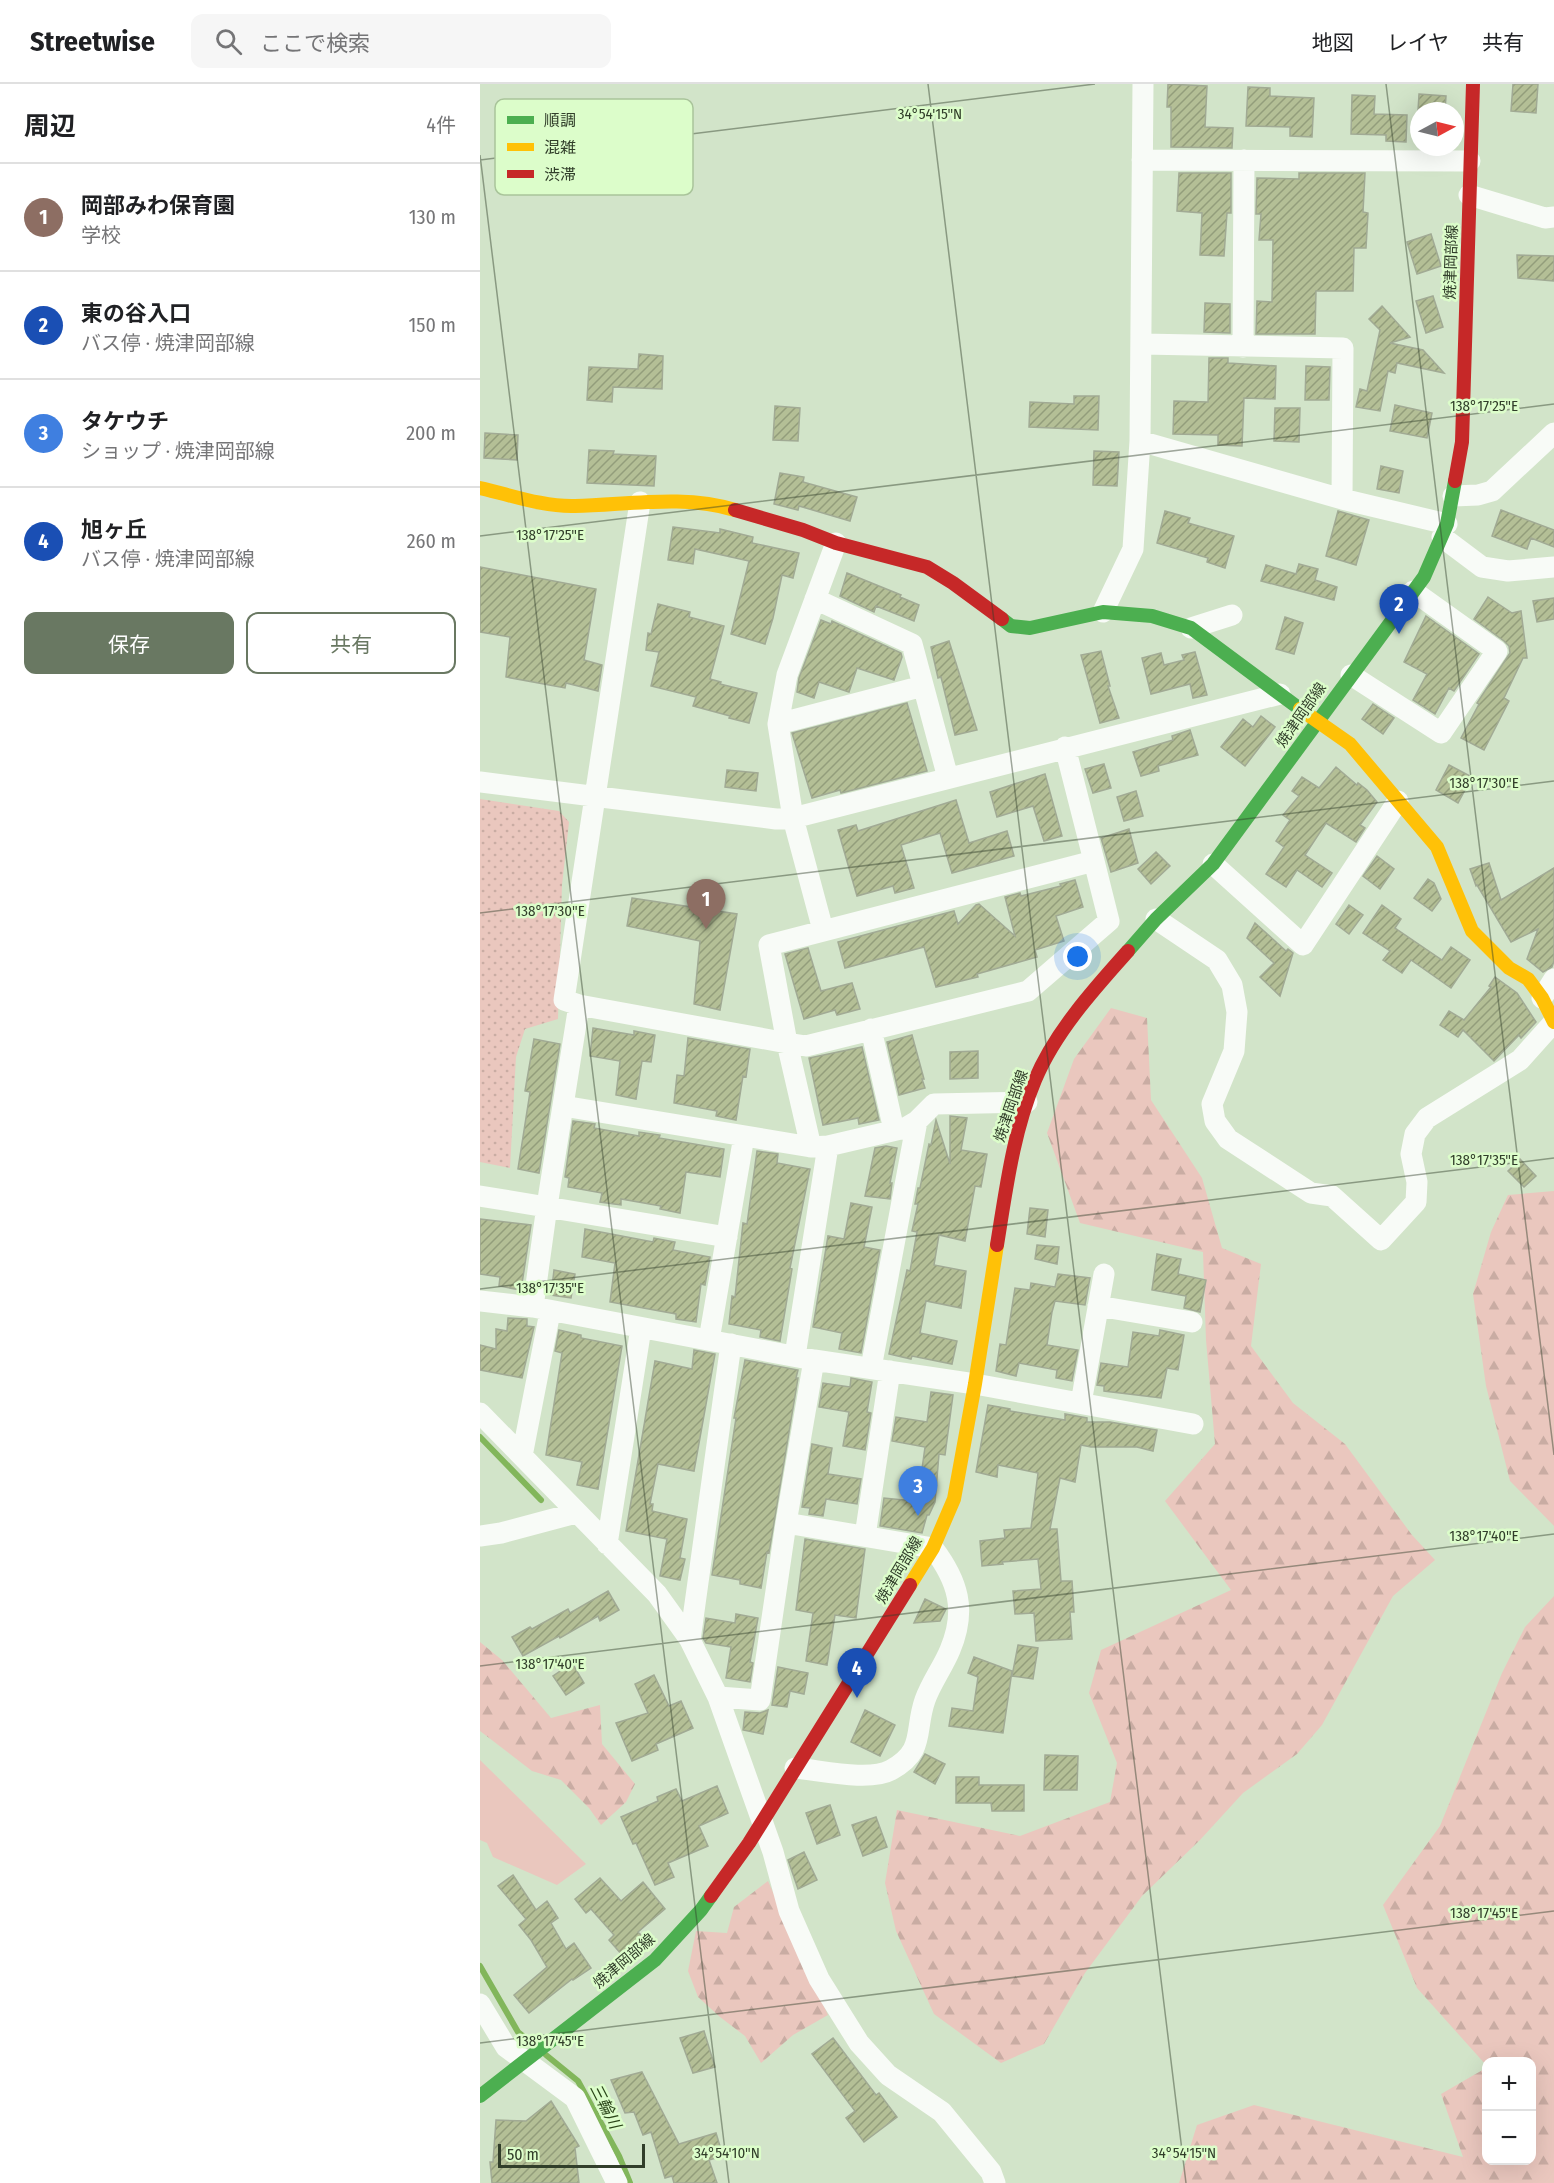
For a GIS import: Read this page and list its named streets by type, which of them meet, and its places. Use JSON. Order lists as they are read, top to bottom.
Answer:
{
  "streets": {
    "main road": ["焼津岡部線"]
  },
  "water": ["三輪川"],
  "legend": ["順調", "混雑", "渋滞"],
  "scale_bar": "50 m",
  "north": "right",
  "page": {
    "header": "Streetwise",
    "search": "ここで検索",
    "nav": ["地図", "レイヤ", "共有"],
    "heading": ["周辺", "4件"],
    "list": [
      {
        "mark": "1",
        "name": "岡部みわ保育園",
        "note": "学校",
        "value": "130 m"
      },
      {
        "mark": "2",
        "name": "東の谷入口",
        "note": "バス停 · 焼津岡部線",
        "value": "150 m"
      },
      {
        "mark": "3",
        "name": "タケウチ",
        "note": "ショップ · 焼津岡部線",
        "value": "200 m"
      },
      {
        "mark": "4",
        "name": "旭ヶ丘",
        "note": "バス停 · 焼津岡部線",
        "value": "260 m"
      }
    ],
    "pins": [
      "2",
      "1",
      "3",
      "4"
    ],
    "buttons": ["保存", "共有"],
    "map_buttons": ["+", "−"],
    "scale": "50 m"
  },
  "coordinates": [
    "34°54'15\"N",
    "138°17'25\"E",
    "138°17'30\"E",
    "138°17'35\"E",
    "138°17'40\"E",
    "138°17'45\"E",
    "34°54'10\"N"
  ]
}
